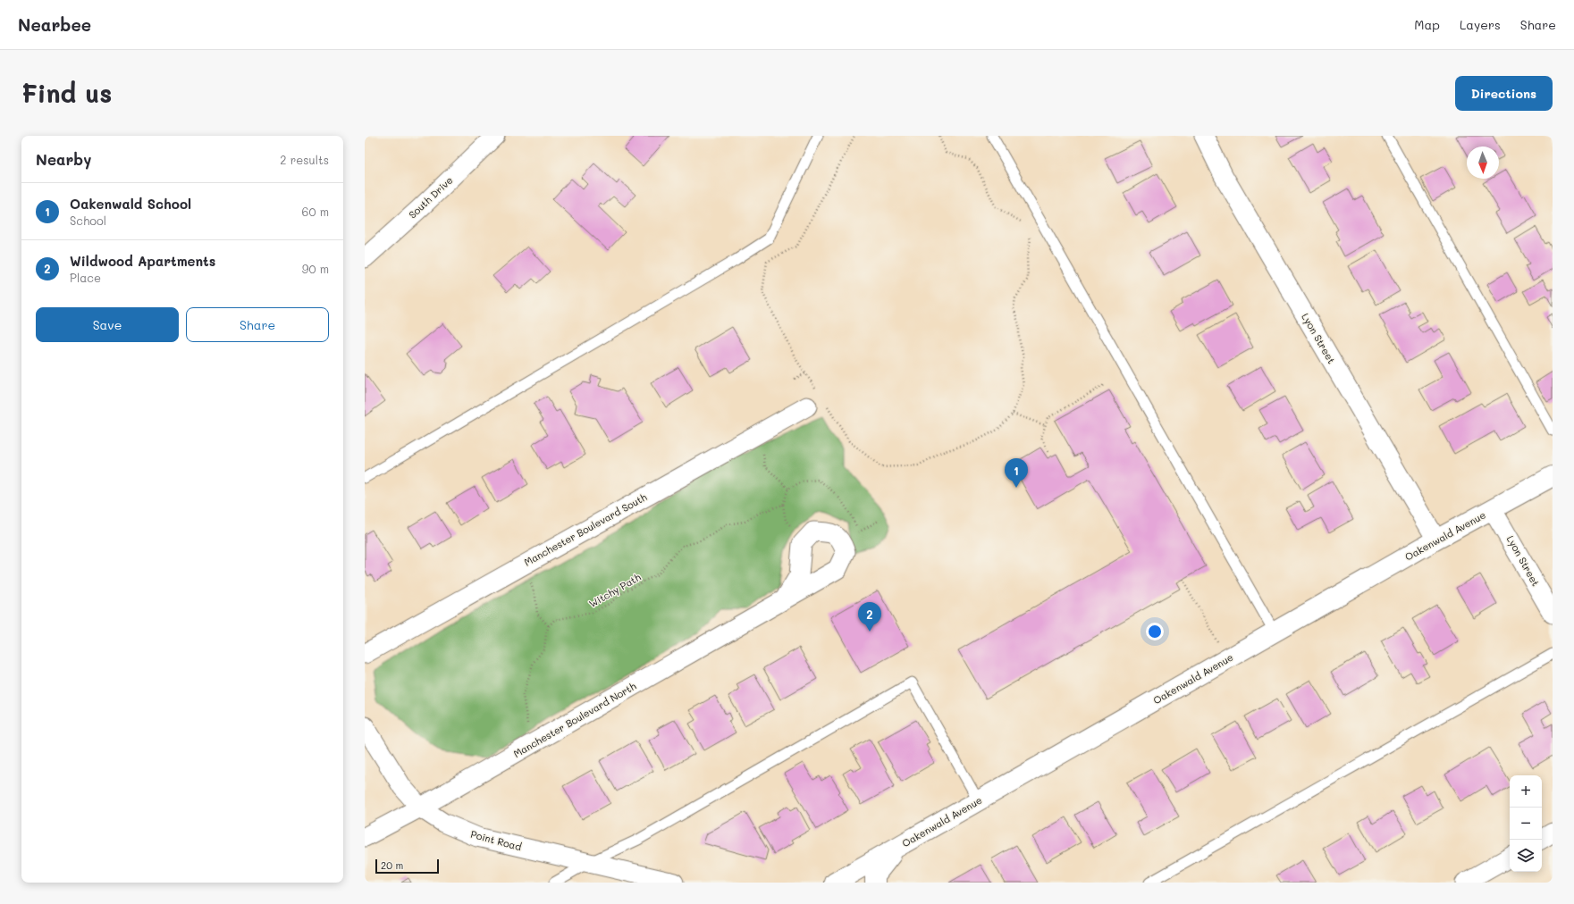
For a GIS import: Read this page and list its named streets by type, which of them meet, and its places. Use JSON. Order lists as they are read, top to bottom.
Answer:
{
  "streets": {
    "street": [
      "South Drive",
      "Lyon Street",
      "Manchester Boulevard South",
      "Oakenwald Avenue",
      "Manchester Boulevard North",
      "Point Road"
    ],
    "path": ["Witchy Path"]
  },
  "crossings": [
    ["Lyon Street", "Oakenwald Avenue"],
    ["Manchester Boulevard North", "Point Road"]
  ],
  "scale_bar": "20 m",
  "north": "bottom",
  "page": {
    "header": "Nearbee",
    "nav": ["Map", "Layers", "Share"],
    "buttons": [
      "Directions",
      ["Save", "Share"]
    ],
    "title": "Find us",
    "heading": ["Nearby", "2 results"],
    "list": [
      {
        "mark": "1",
        "name": "Oakenwald School",
        "note": "School",
        "value": "60 m"
      },
      {
        "mark": "2",
        "name": "Wildwood Apartments",
        "note": "Place",
        "value": "90 m"
      }
    ],
    "pins": ["1", "2"],
    "map_buttons": ["+", "−"],
    "scale": "20 m"
  }
}
